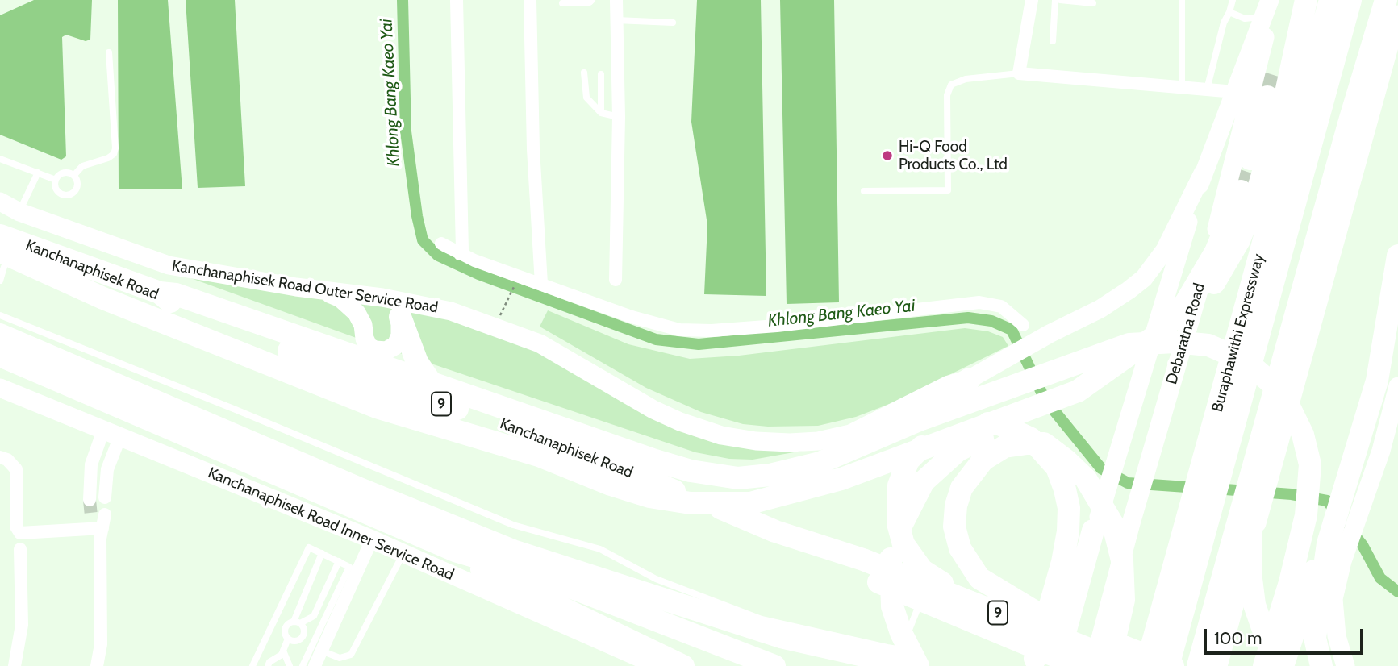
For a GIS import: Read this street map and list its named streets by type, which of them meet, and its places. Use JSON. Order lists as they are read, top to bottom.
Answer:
{
  "streets": {
    "highway": ["Kanchanaphisek Road", "Buraphawithi Expressway", "9"],
    "main road": ["Kanchanaphisek Road Outer Service Road", "Debaratna Road", "Kanchanaphisek Road Inner Service Road"]
  },
  "water": ["Khlong Bang Kaeo Yai"],
  "places": ["Hi-Q Food Products Co., Ltd"],
  "scale_bar": "100 m"
}
